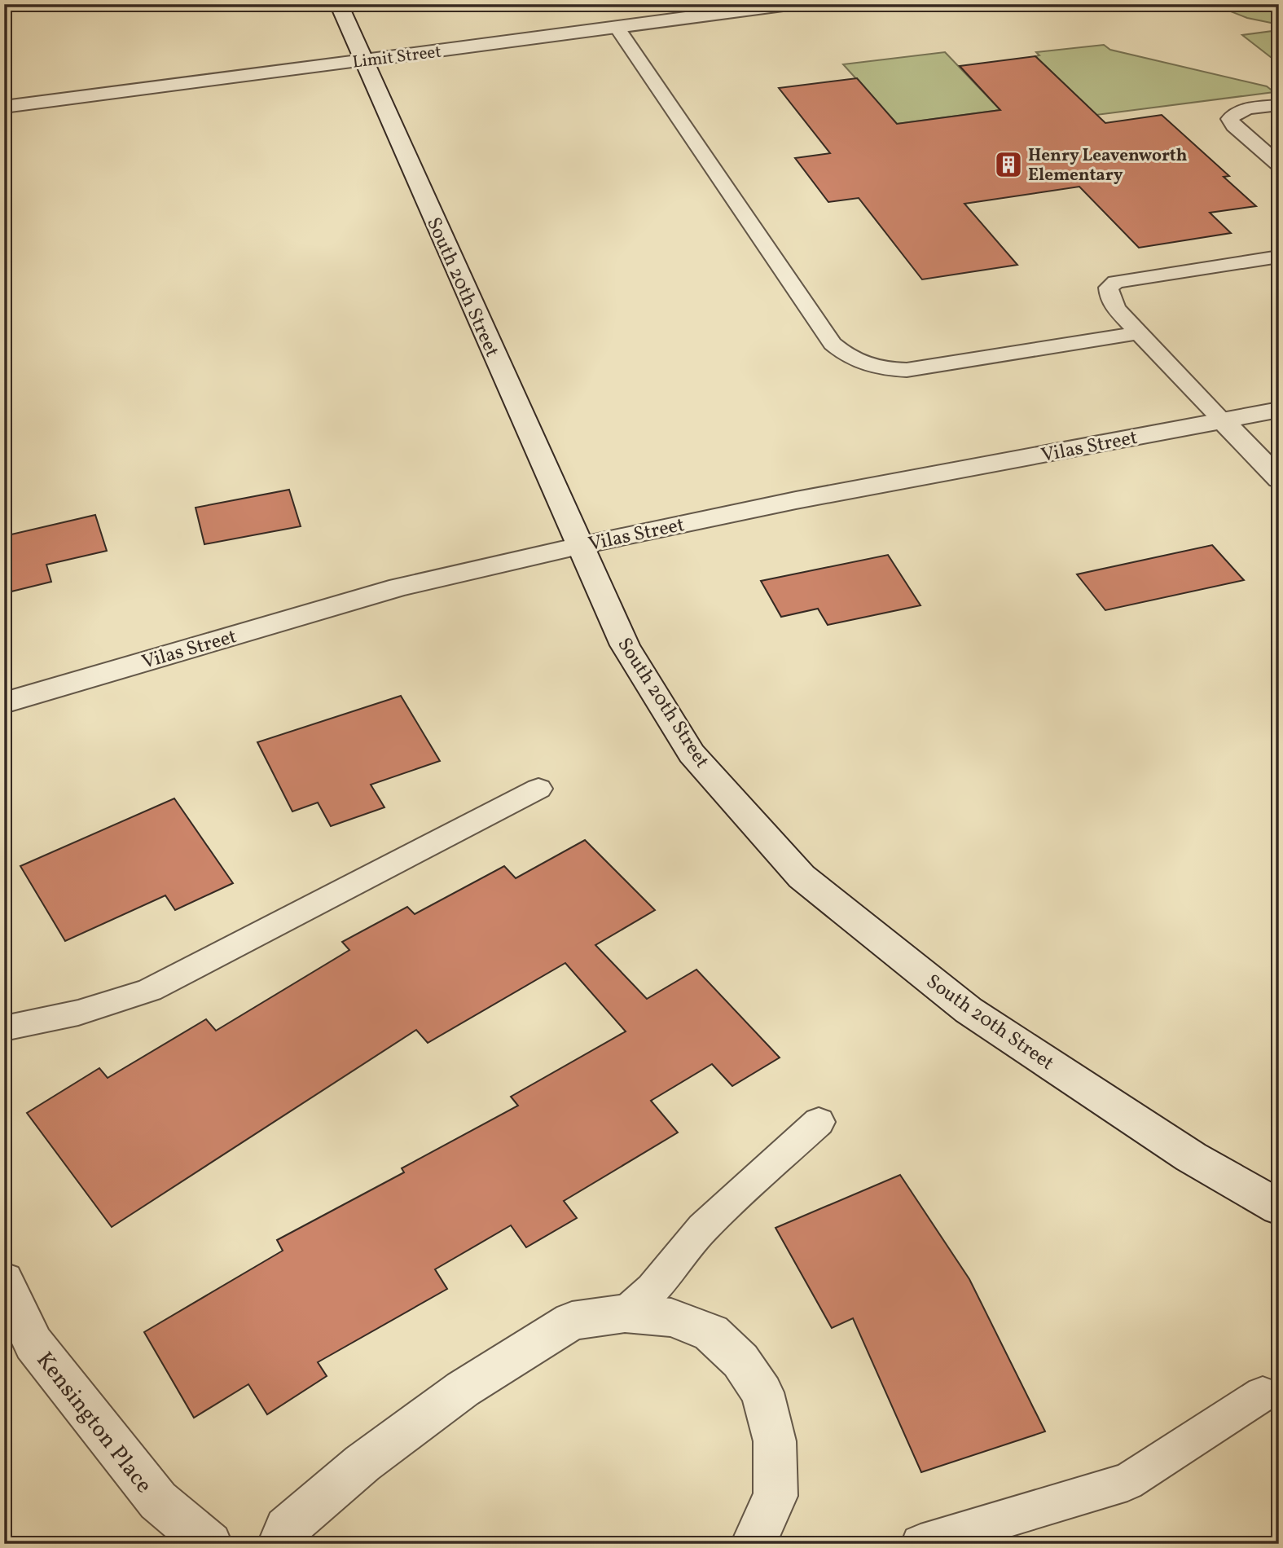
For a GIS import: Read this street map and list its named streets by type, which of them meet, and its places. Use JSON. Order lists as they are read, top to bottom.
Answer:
{
  "streets": {
    "street": [
      "Limit Street",
      "South 20th Street",
      "Vilas Street",
      "Kensington Place"
    ]
  },
  "crossings": [
    ["Limit Street", "South 20th Street"],
    ["South 20th Street", "Vilas Street"]
  ],
  "places": {
    "building": ["Henry Leavenworth Elementary"]
  }
}
